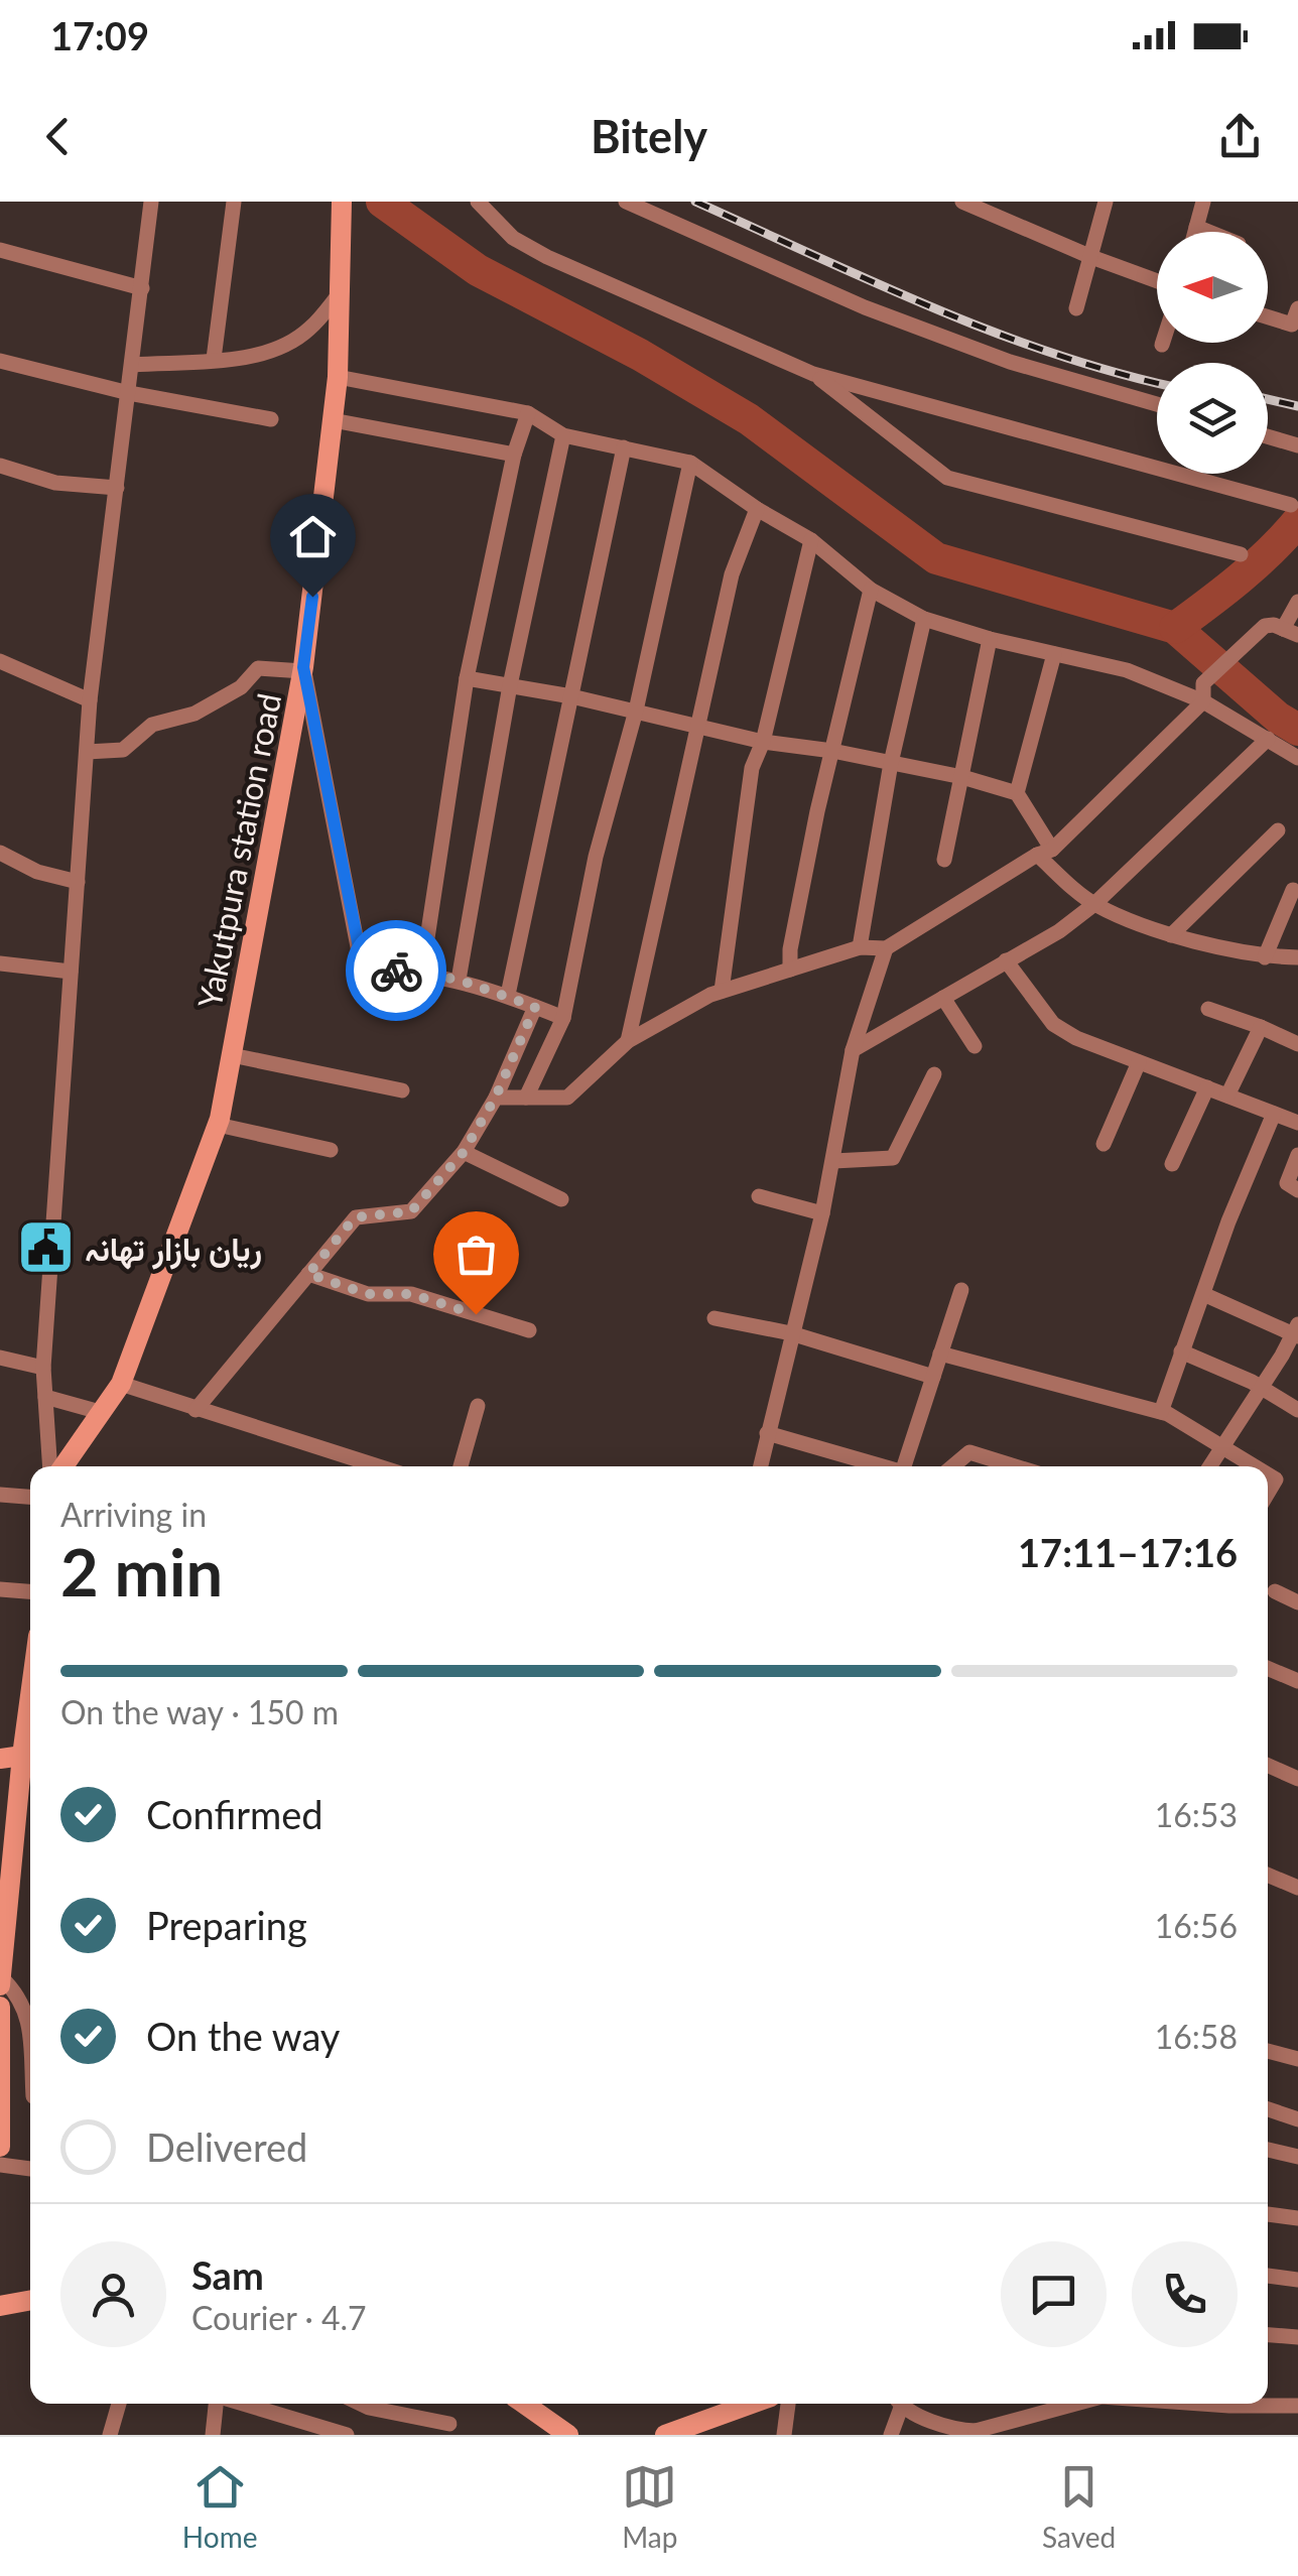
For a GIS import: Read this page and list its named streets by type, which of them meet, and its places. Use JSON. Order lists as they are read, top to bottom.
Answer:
{
  "streets": {
    "street": ["Yakutpura station road"]
  },
  "places": {
    "public building": ["ریان بازار تھانہ"]
  },
  "north": "left",
  "page": {
    "status": "17:09",
    "header": "Bitely",
    "heading": ["2 min", "Arriving in", "17:11–17:16"],
    "panel": ["Sam", "Courier · 4.7"],
    "bar": "On the way · 150 m",
    "list": [
      ["Confirmed", "16:53"],
      ["Preparing", "16:56"],
      ["On the way", "16:58"],
      "Delivered"
    ],
    "tabs": ["Home", "Map", "Saved"]
  }
}
